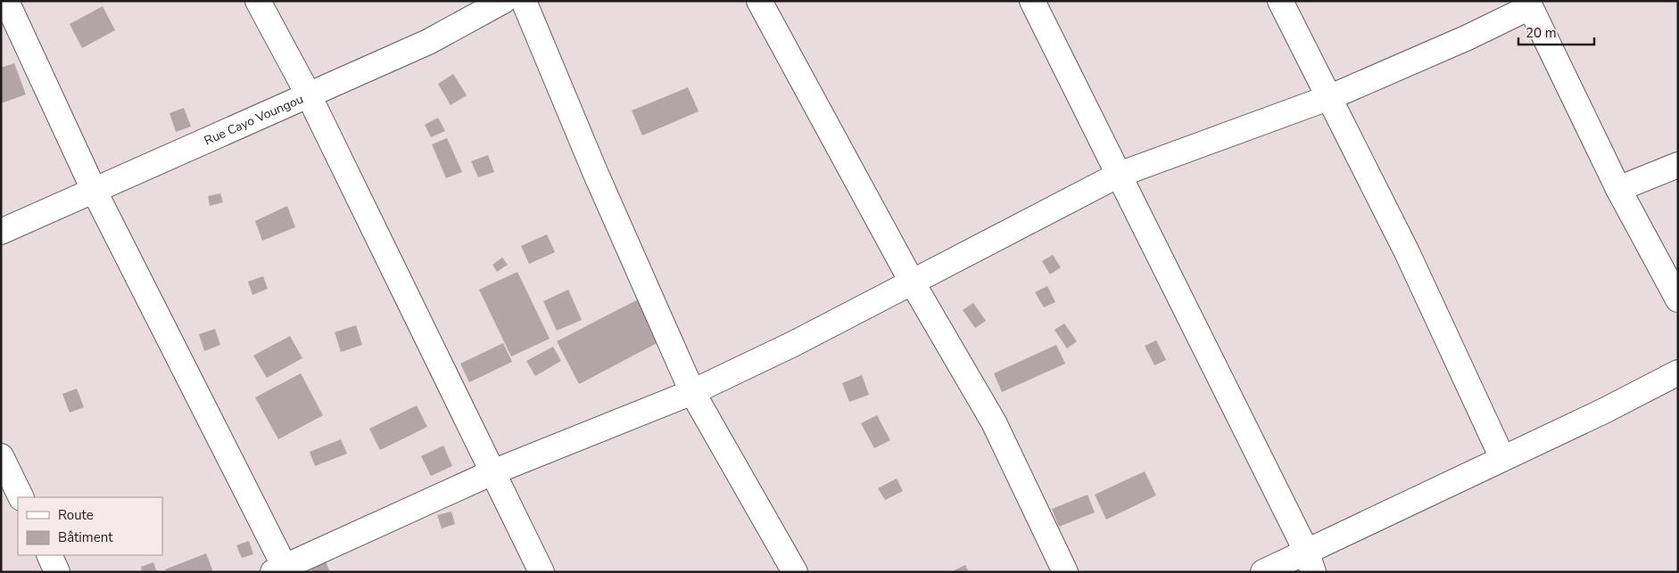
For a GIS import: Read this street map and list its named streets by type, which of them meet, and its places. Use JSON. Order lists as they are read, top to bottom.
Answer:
{
  "streets": {
    "street": ["Rue Cayo Voungou"]
  },
  "legend": ["Route", "Bâtiment"],
  "scale_bar": "20 m"
}
